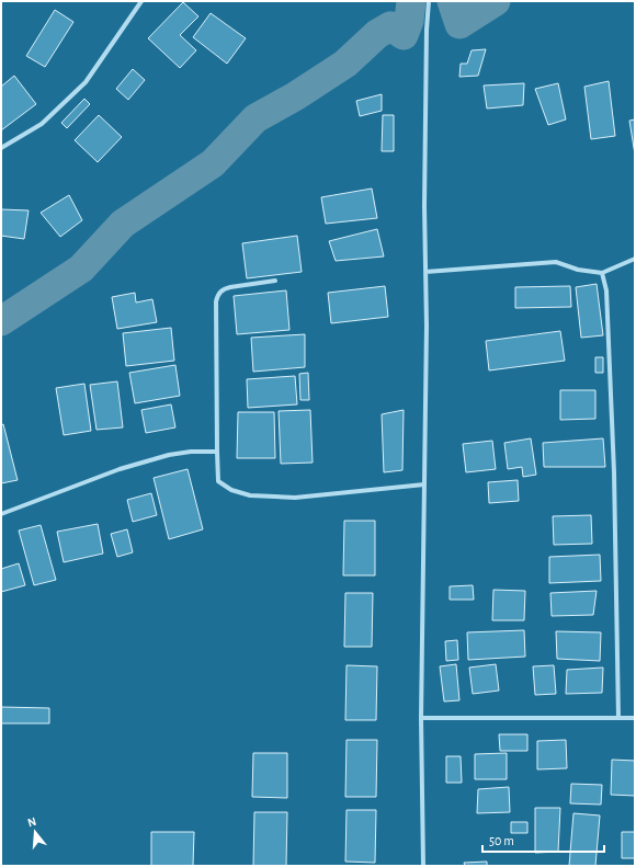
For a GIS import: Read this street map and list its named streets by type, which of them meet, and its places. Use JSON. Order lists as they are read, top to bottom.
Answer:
{
  "scale_bar": "50 m",
  "north": "top"
}
